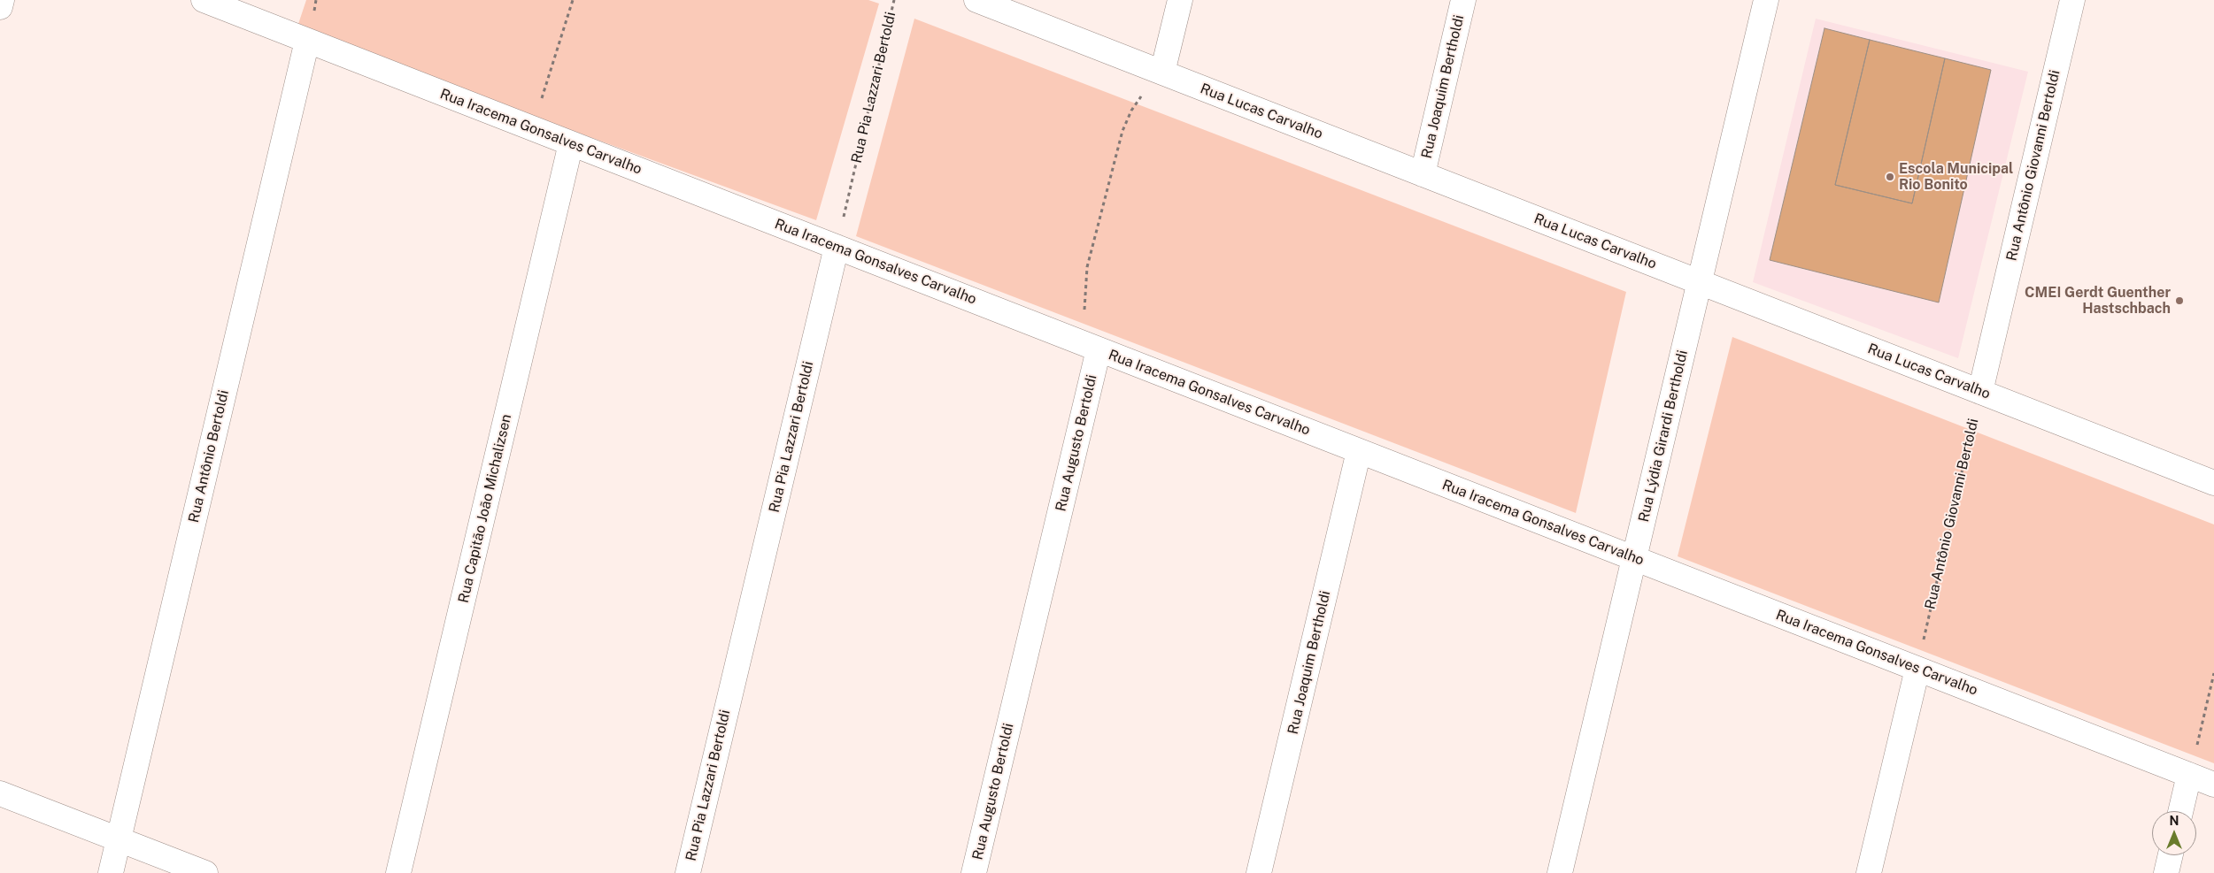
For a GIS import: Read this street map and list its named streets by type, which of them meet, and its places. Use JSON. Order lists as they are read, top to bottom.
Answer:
{
  "streets": {
    "street": [
      "Rua Joaquim Bertholdi",
      "Rua Pia Lazzari Bertoldi",
      "Rua Lucas Carvalho",
      "Rua Iracema Gonsalves Carvalho",
      "Rua Antônio Giovanni Bertoldi",
      "Rua Lýdia Girardi Bertholdi",
      "Rua Augusto Bertoldi",
      "Rua Antônio Bertoldi",
      "Rua Capitão João Michalizsen"
    ]
  },
  "crossings": [
    ["Rua Joaquim Bertholdi", "Rua Lucas Carvalho"],
    ["Rua Joaquim Bertholdi", "Rua Iracema Gonsalves Carvalho"],
    ["Rua Pia Lazzari Bertoldi", "Rua Iracema Gonsalves Carvalho"],
    ["Rua Lucas Carvalho", "Rua Antônio Giovanni Bertoldi"],
    ["Rua Lucas Carvalho", "Rua Lýdia Girardi Bertholdi"],
    ["Rua Iracema Gonsalves Carvalho", "Rua Antônio Giovanni Bertoldi"],
    ["Rua Iracema Gonsalves Carvalho", "Rua Lýdia Girardi Bertholdi"],
    ["Rua Iracema Gonsalves Carvalho", "Rua Augusto Bertoldi"],
    ["Rua Iracema Gonsalves Carvalho", "Rua Antônio Bertoldi"],
    ["Rua Iracema Gonsalves Carvalho", "Rua Capitão João Michalizsen"]
  ],
  "places": ["Escola Municipal Rio Bonito", "CMEI Gerdt Guenther Hastschbach"],
  "north": "top"
}
